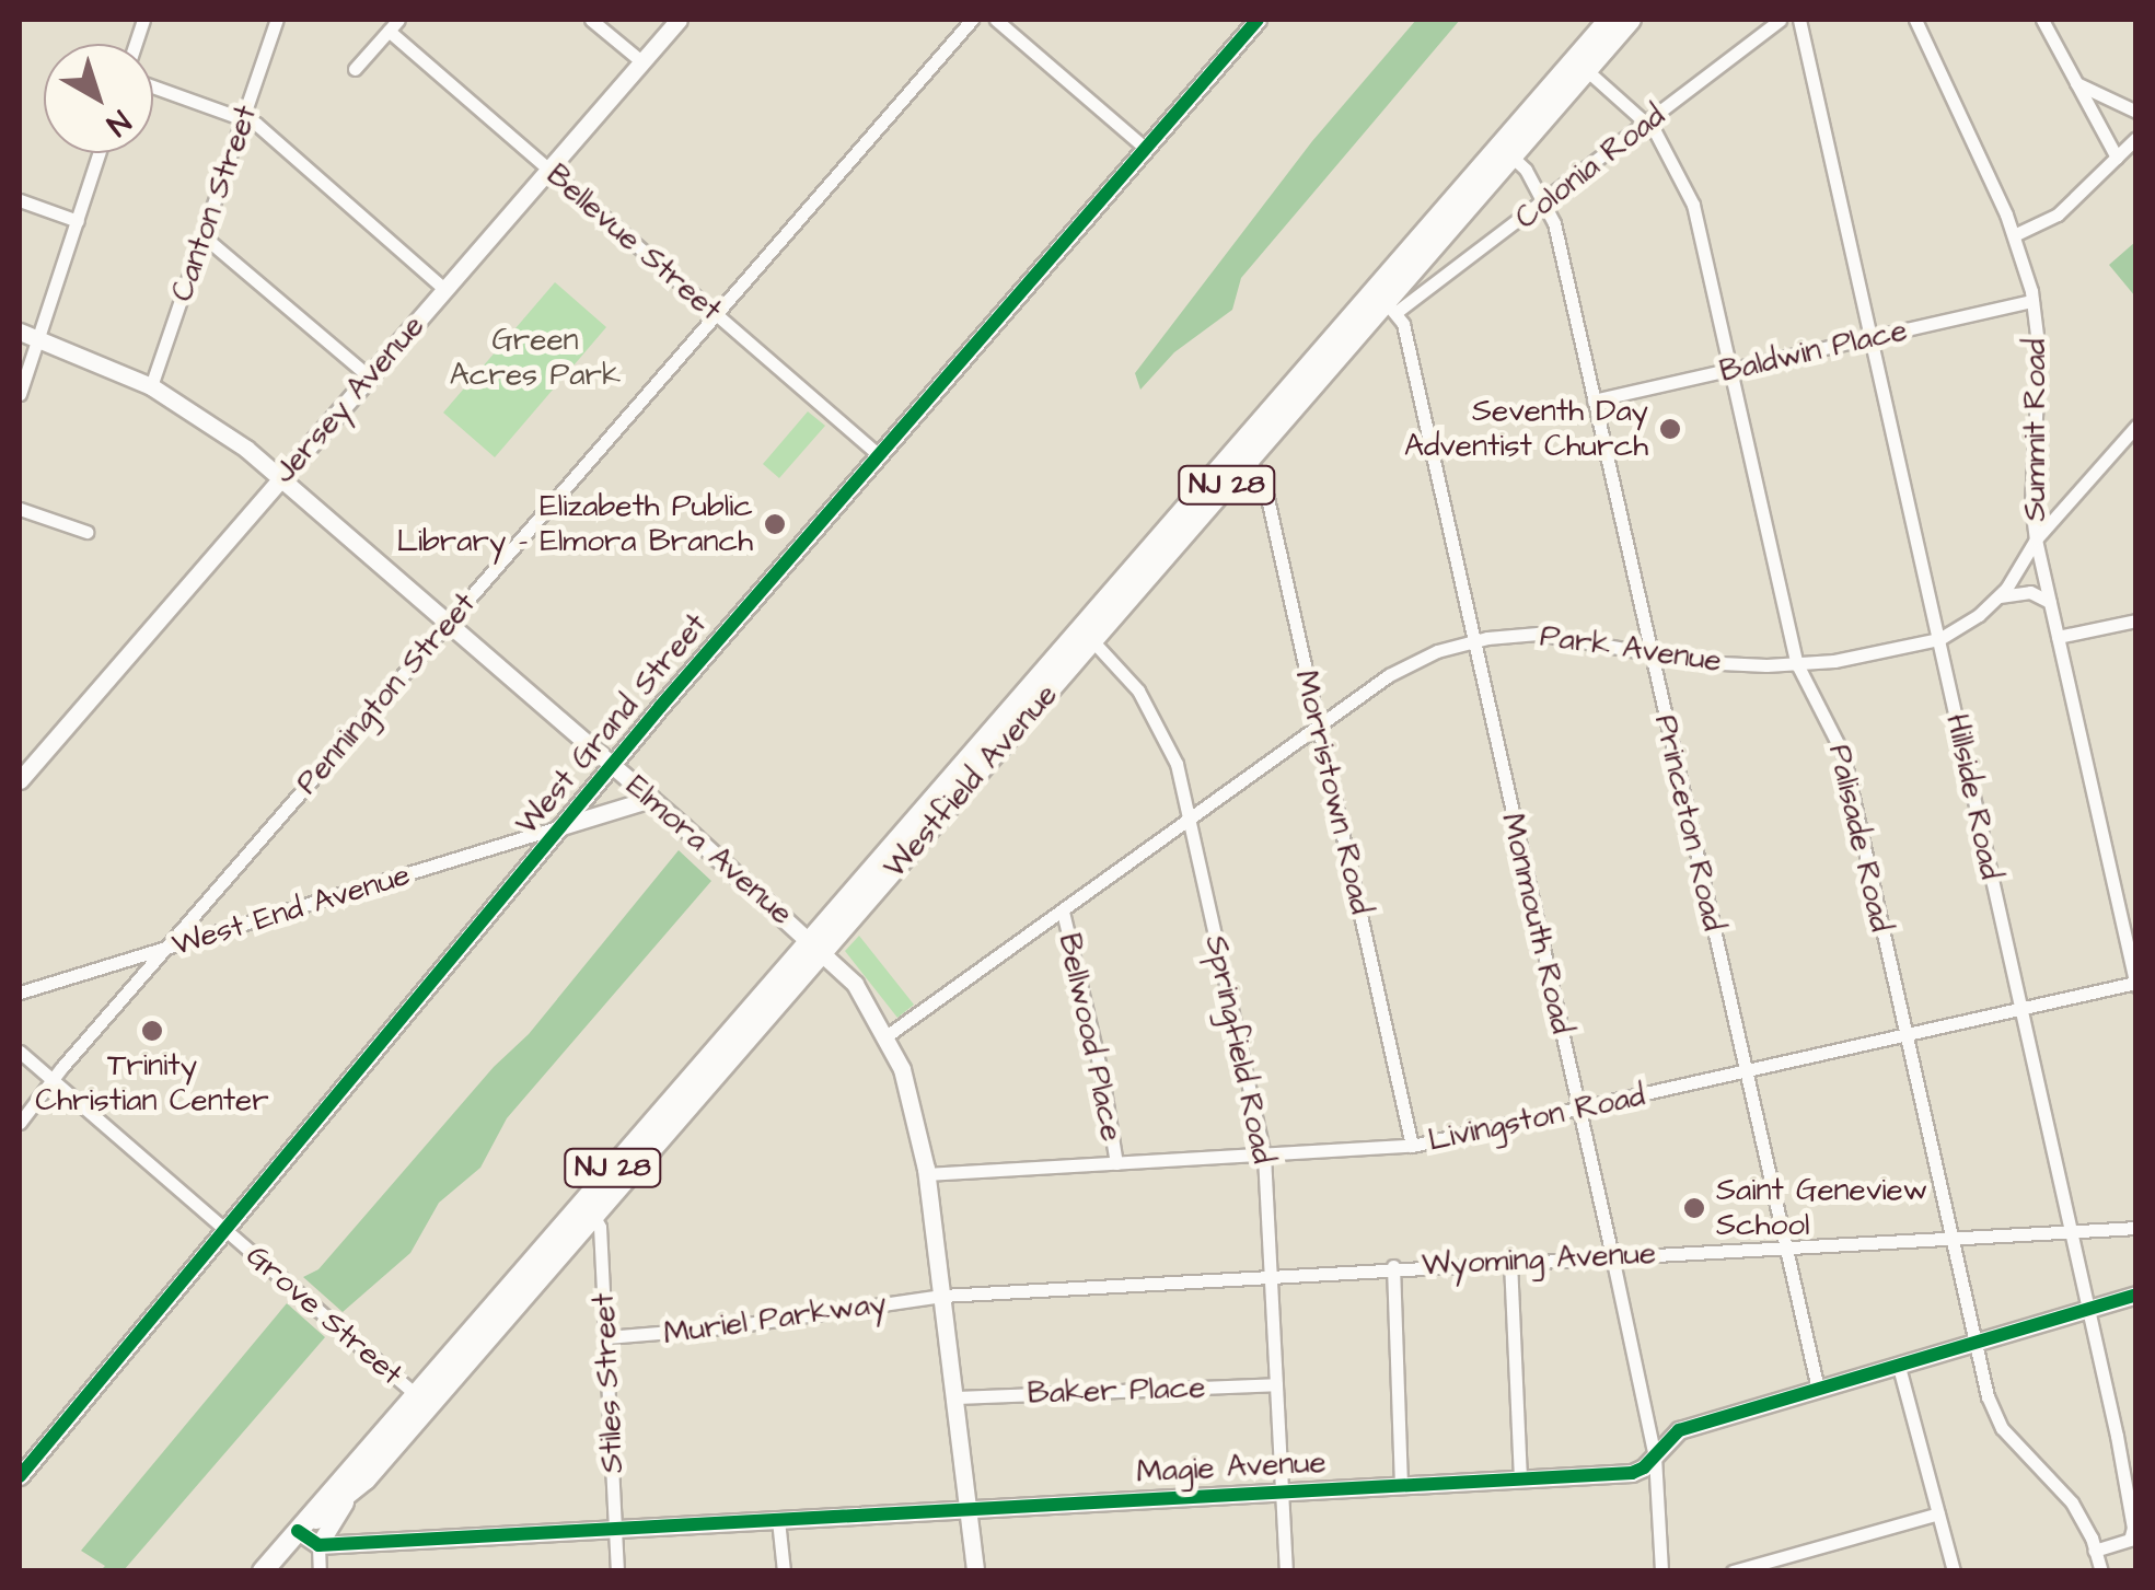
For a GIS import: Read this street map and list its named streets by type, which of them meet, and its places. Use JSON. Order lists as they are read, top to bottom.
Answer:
{
  "streets": {
    "main road": ["NJ 28", "Westfield Avenue"],
    "street": [
      "Colonia Road",
      "Canton Street",
      "Bellevue Street",
      "Baldwin Place",
      "Jersey Avenue",
      "Summit Road",
      "Park Avenue",
      "Pennington Street",
      "West Grand Street",
      "Morristown Road",
      "Hillside Road",
      "Princeton Road",
      "Palisade Road",
      "Elmora Avenue",
      "West End Avenue",
      "Monmouth Road",
      "Bellwood Place",
      "Springfield Road",
      "Livingston Road",
      "Wyoming Avenue",
      "Grove Street",
      "Muriel Parkway",
      "Stiles Street",
      "Baker Place",
      "Magie Avenue"
    ]
  },
  "crossings": [
    ["Colonia Road", "Westfield Avenue"],
    ["Colonia Road", "Princeton Road"],
    ["Colonia Road", "Palisade Road"],
    ["Colonia Road", "Monmouth Road"],
    ["Canton Street", "Elmora Avenue"],
    ["Bellevue Street", "Jersey Avenue"],
    ["Bellevue Street", "Pennington Street"],
    ["Bellevue Street", "West Grand Street"],
    ["Baldwin Place", "Summit Road"],
    ["Baldwin Place", "Hillside Road"],
    ["Baldwin Place", "Princeton Road"],
    ["Baldwin Place", "Palisade Road"],
    ["Jersey Avenue", "Elmora Avenue"],
    ["Summit Road", "Park Avenue"],
    ["Summit Road", "Livingston Road"],
    ["Park Avenue", "Morristown Road"],
    ["Park Avenue", "Hillside Road"],
    ["Park Avenue", "Princeton Road"],
    ["Park Avenue", "Palisade Road"],
    ["Park Avenue", "Elmora Avenue"],
    ["Park Avenue", "Monmouth Road"],
    ["Park Avenue", "Bellwood Place"],
    ["Park Avenue", "Springfield Road"],
    ["Pennington Street", "Elmora Avenue"],
    ["Pennington Street", "West End Avenue"],
    ["Pennington Street", "Grove Street"],
    ["West Grand Street", "Elmora Avenue"],
    ["West Grand Street", "West End Avenue"],
    ["West Grand Street", "Grove Street"],
    ["Westfield Avenue", "Morristown Road"],
    ["Westfield Avenue", "Princeton Road"],
    ["Westfield Avenue", "Palisade Road"],
    ["Westfield Avenue", "Elmora Avenue"],
    ["Westfield Avenue", "Monmouth Road"],
    ["Westfield Avenue", "Springfield Road"],
    ["Westfield Avenue", "Grove Street"],
    ["Westfield Avenue", "Stiles Street"],
    ["Morristown Road", "Livingston Road"],
    ["Hillside Road", "Palisade Road"],
    ["Hillside Road", "Livingston Road"],
    ["Hillside Road", "Wyoming Avenue"],
    ["Hillside Road", "Magie Avenue"],
    ["Princeton Road", "Livingston Road"],
    ["Princeton Road", "Wyoming Avenue"],
    ["Princeton Road", "Magie Avenue"],
    ["Palisade Road", "Livingston Road"],
    ["Palisade Road", "Wyoming Avenue"],
    ["Palisade Road", "Magie Avenue"],
    ["Elmora Avenue", "Livingston Road"],
    ["Elmora Avenue", "Wyoming Avenue"],
    ["Elmora Avenue", "Muriel Parkway"],
    ["Elmora Avenue", "Baker Place"],
    ["Elmora Avenue", "Magie Avenue"],
    ["Monmouth Road", "Livingston Road"],
    ["Monmouth Road", "Wyoming Avenue"],
    ["Monmouth Road", "Magie Avenue"],
    ["Bellwood Place", "Livingston Road"],
    ["Springfield Road", "Livingston Road"],
    ["Springfield Road", "Wyoming Avenue"],
    ["Springfield Road", "Baker Place"],
    ["Springfield Road", "Magie Avenue"],
    ["Wyoming Avenue", "Muriel Parkway"],
    ["Muriel Parkway", "Stiles Street"],
    ["Stiles Street", "Magie Avenue"]
  ],
  "parks": ["Green Acres Park"],
  "places": [
    "Seventh Day Adventist Church",
    "Elizabeth Public Library - Elmora Branch",
    "Trinity Christian Center",
    "Saint Geneview School"
  ],
  "north": "bottom right"
}
